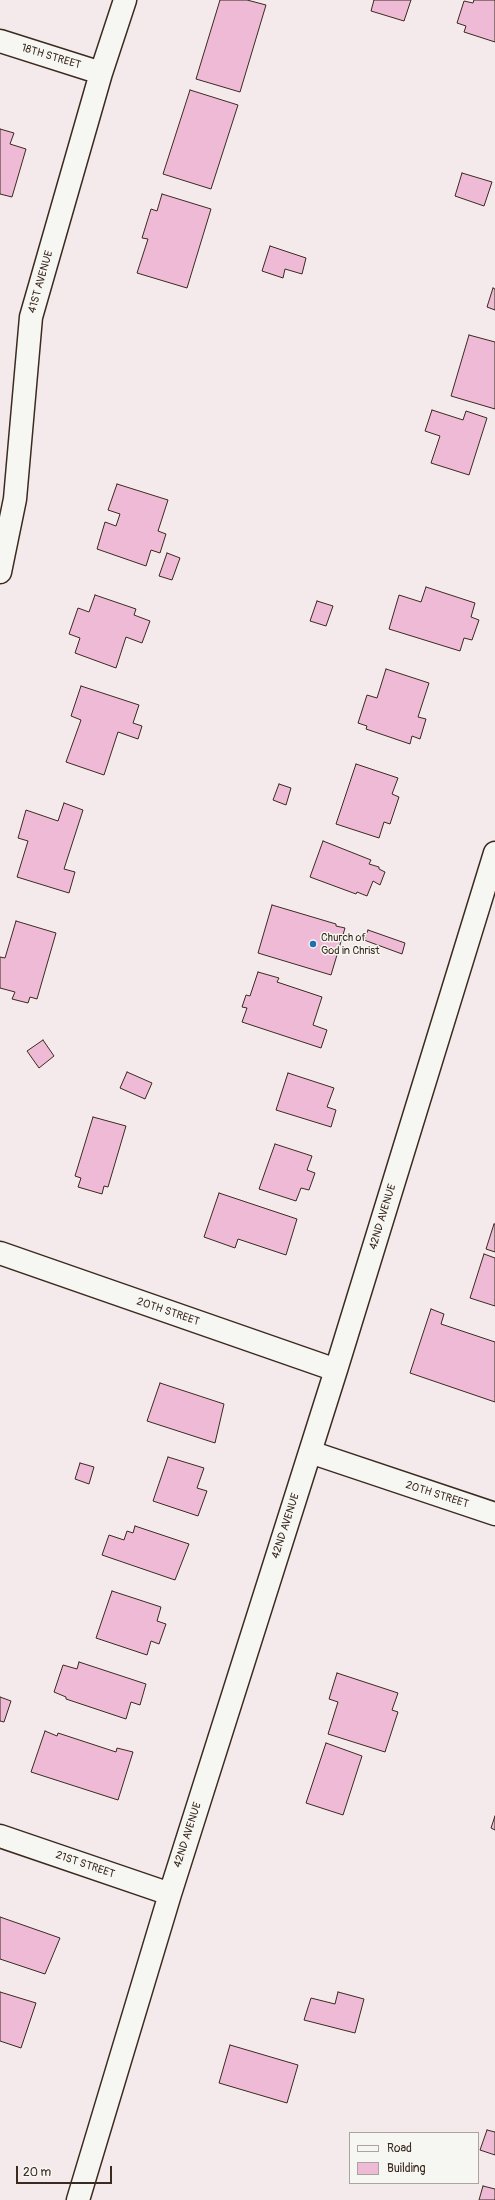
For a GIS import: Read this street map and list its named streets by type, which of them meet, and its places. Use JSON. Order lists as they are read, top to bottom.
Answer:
{
  "streets": {
    "street": [
      "18TH STREET",
      "41ST AVENUE",
      "42ND AVENUE",
      "20TH STREET",
      "21ST STREET"
    ]
  },
  "crossings": [
    ["18TH STREET", "41ST AVENUE"],
    ["42ND AVENUE", "20TH STREET"],
    ["42ND AVENUE", "21ST STREET"]
  ],
  "places": ["Church of God in Christ"],
  "legend": ["Road", "Building"],
  "scale_bar": "20 m"
}
